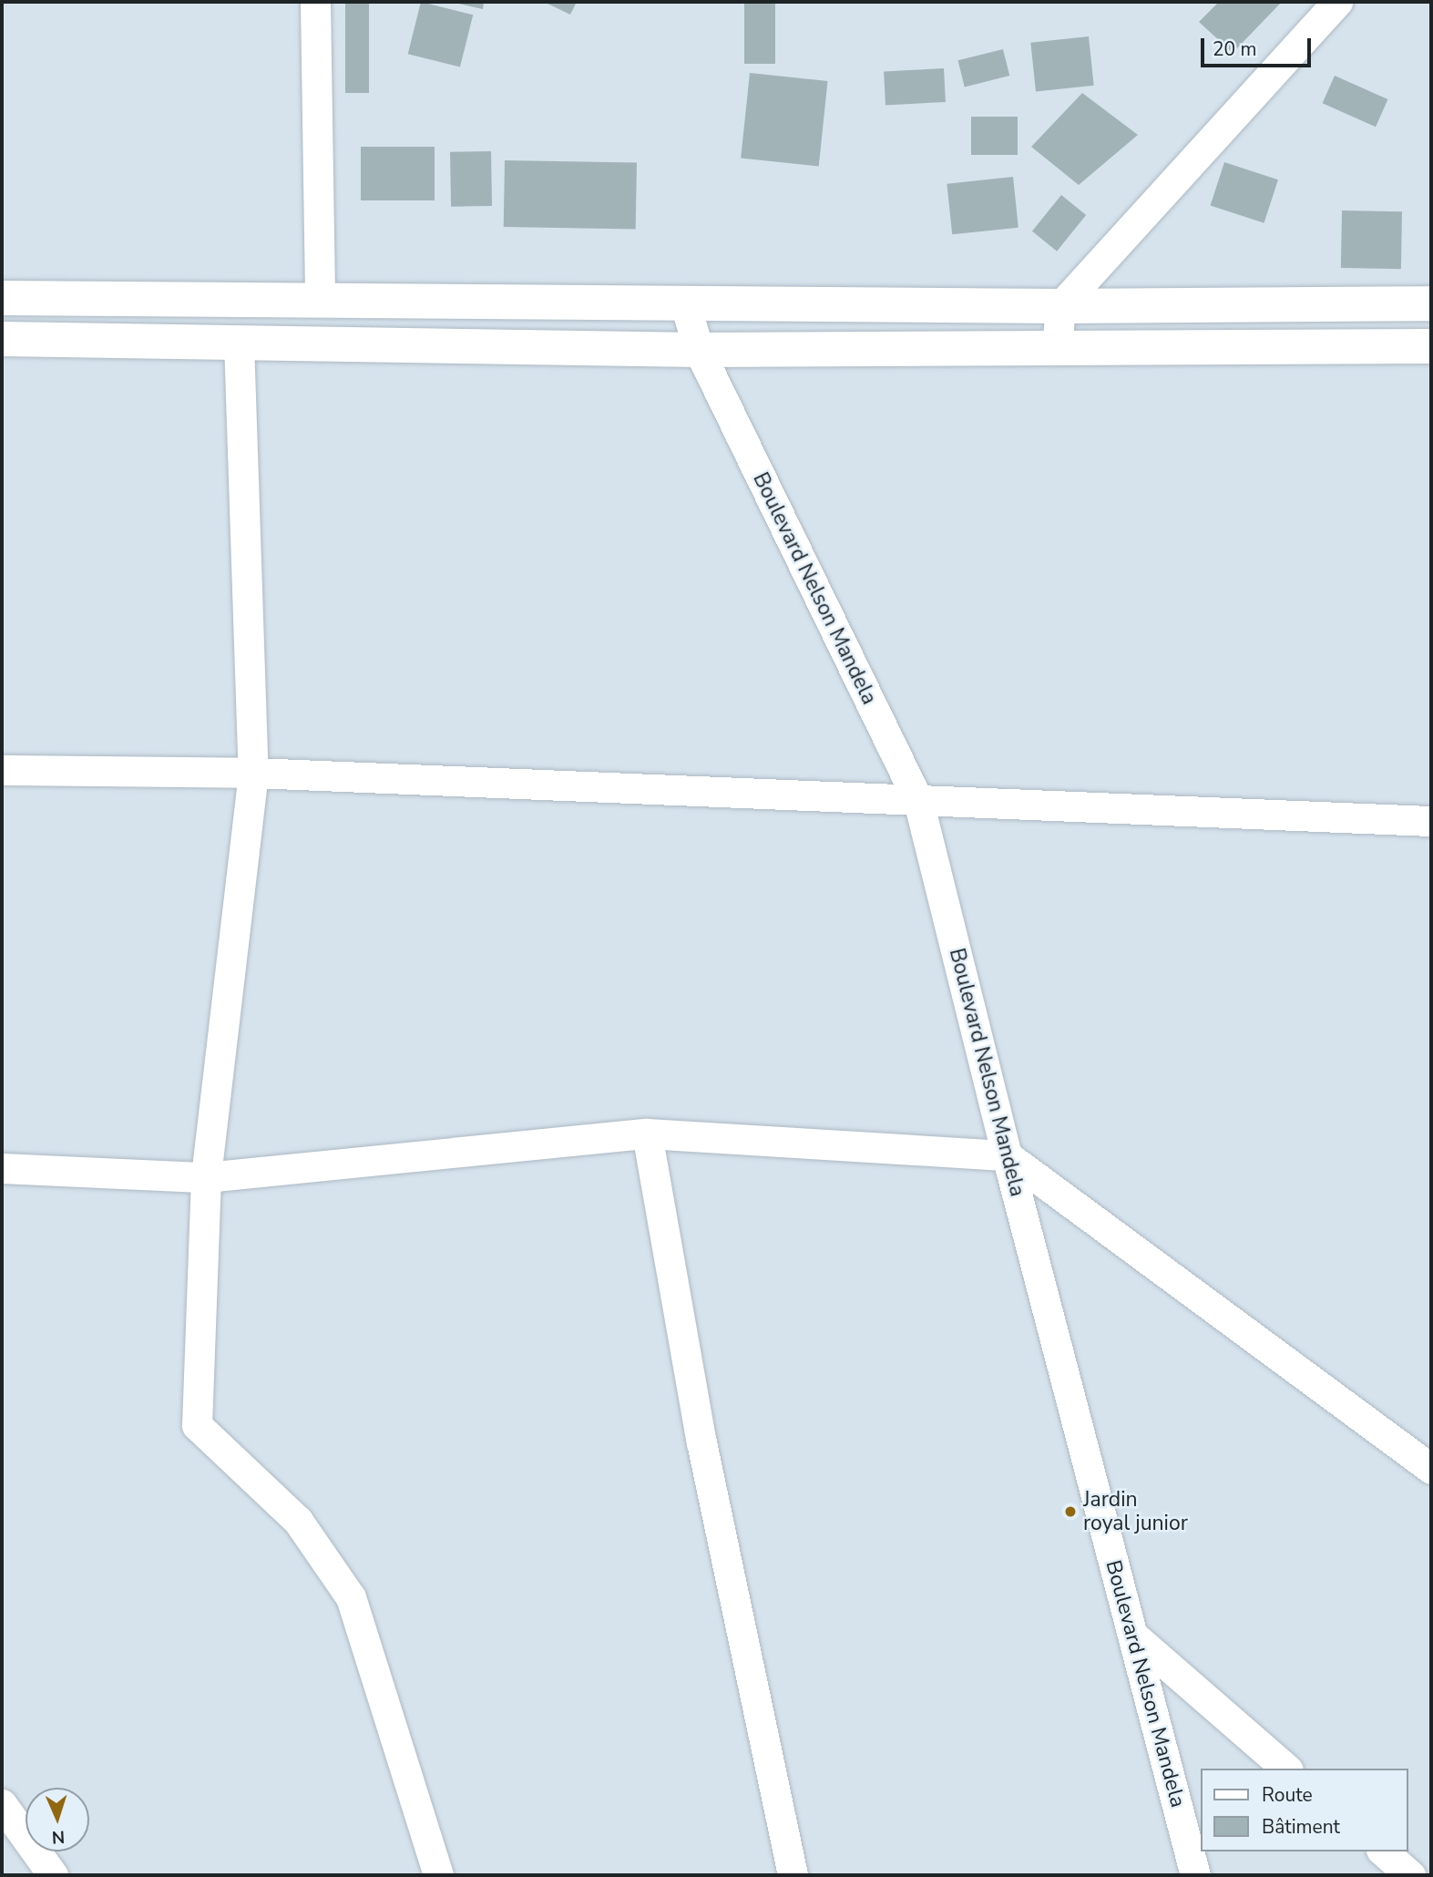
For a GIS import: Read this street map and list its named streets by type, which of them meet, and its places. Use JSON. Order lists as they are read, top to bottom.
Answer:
{
  "streets": {
    "street": ["Boulevard Nelson Mandela"]
  },
  "places": ["Jardin royal junior"],
  "legend": ["Route", "Bâtiment"],
  "scale_bar": "20 m",
  "north": "bottom"
}
